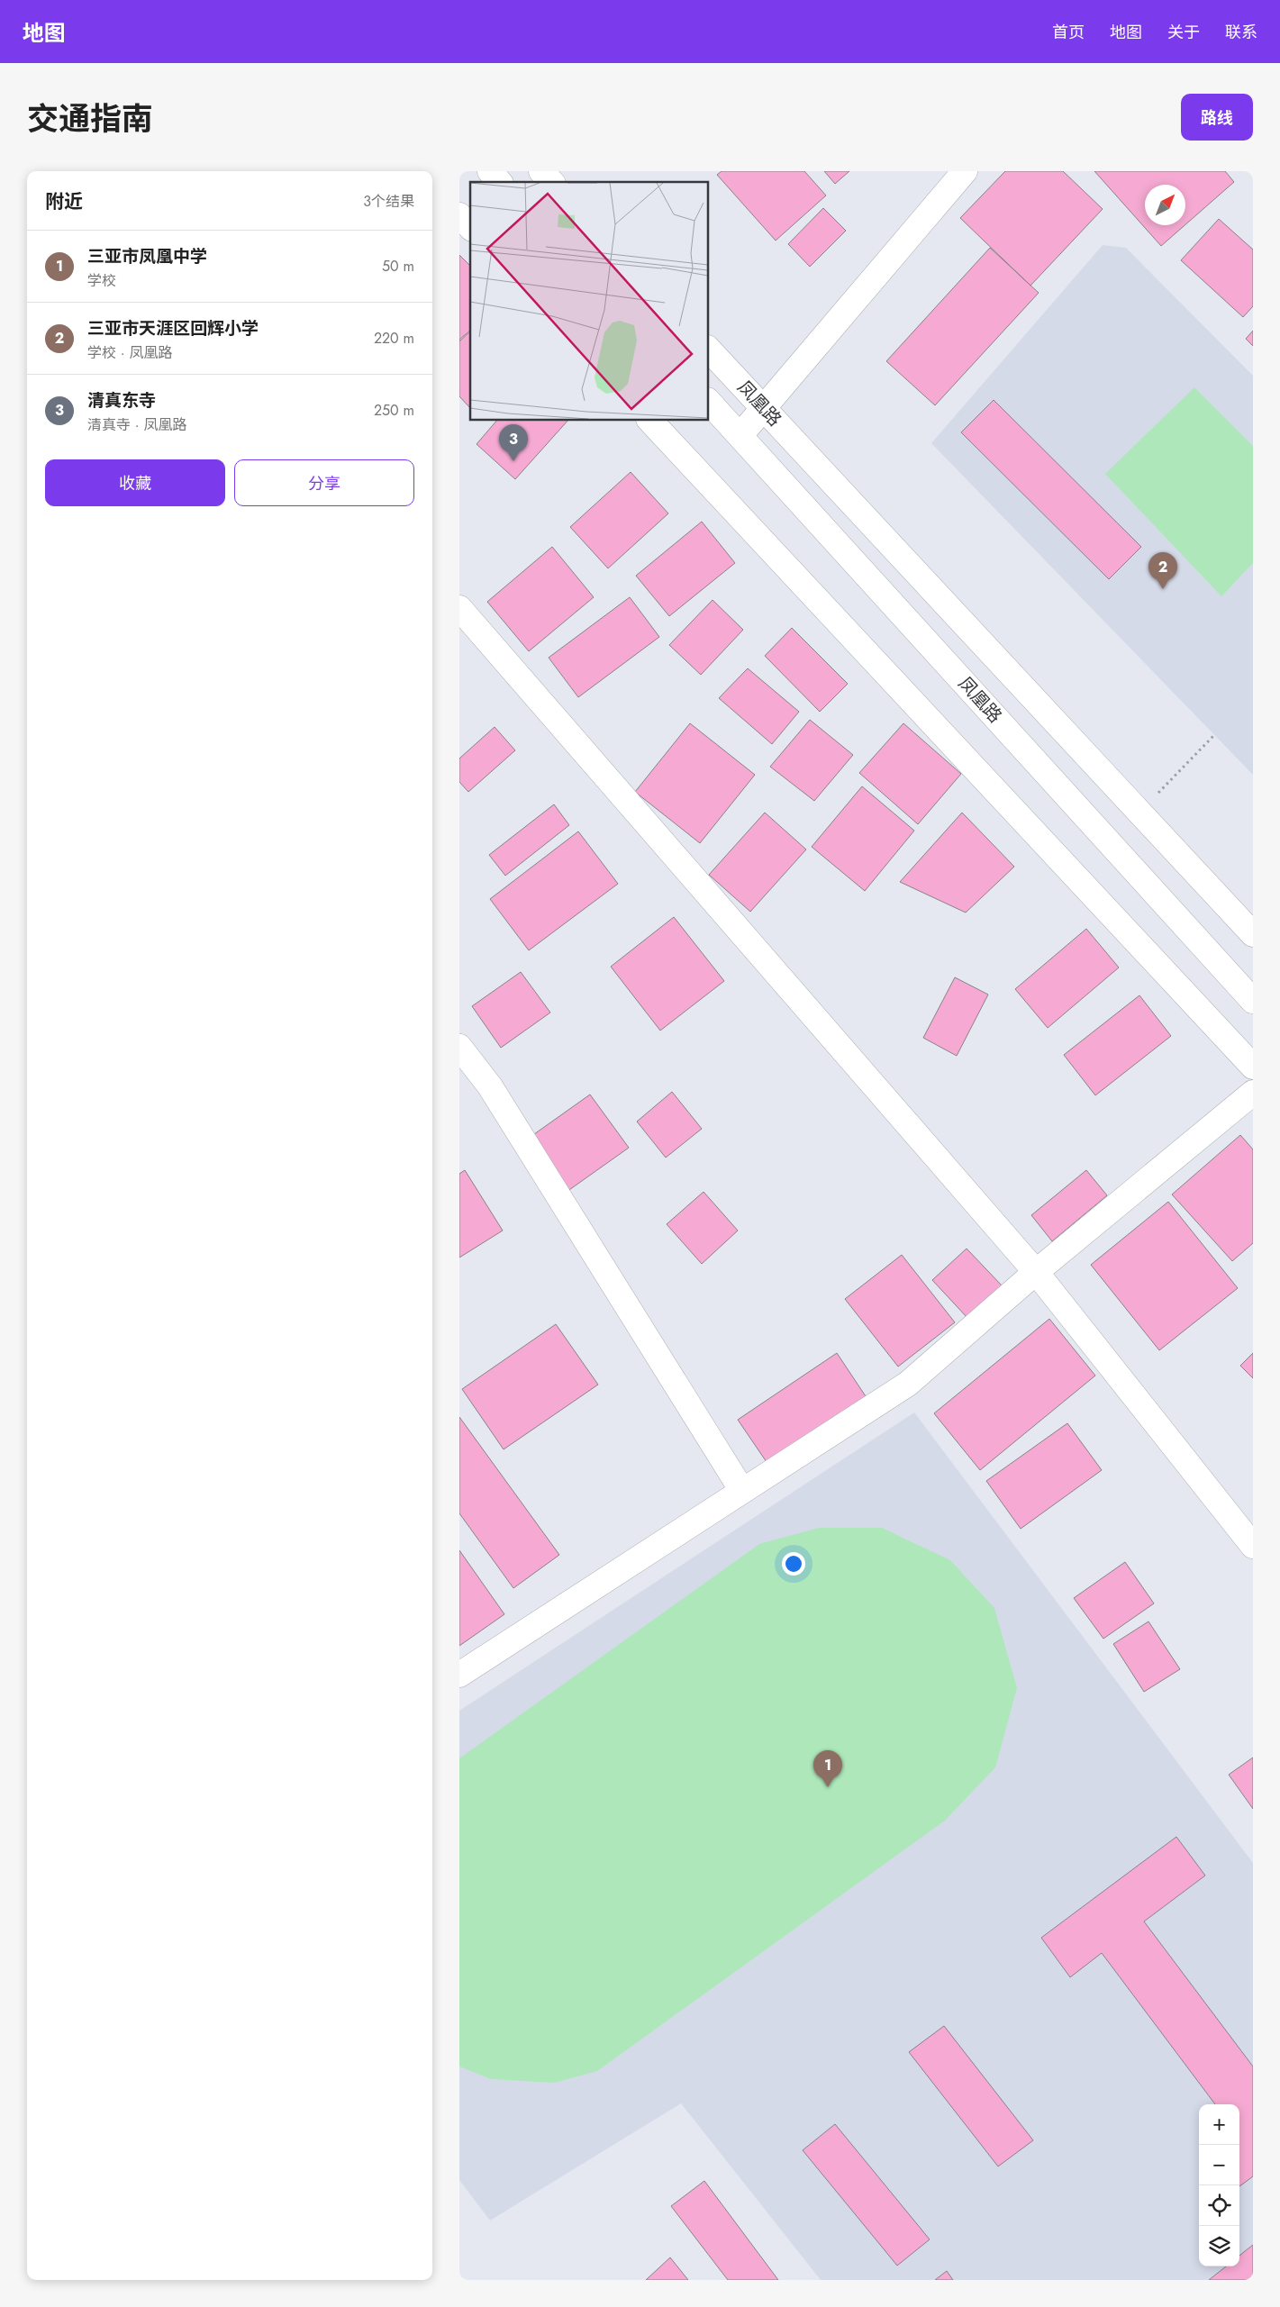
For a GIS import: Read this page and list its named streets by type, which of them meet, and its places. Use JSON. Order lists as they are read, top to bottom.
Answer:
{
  "streets": {
    "main road": ["凤凰路"]
  },
  "north": "top right",
  "page": {
    "header": "地图",
    "nav": [
      "首页",
      "地图",
      "关于",
      "联系"
    ],
    "title": "交通指南",
    "buttons": [
      "路线",
      ["收藏", "分享"]
    ],
    "heading": ["附近", "3个结果"],
    "list": [
      {
        "mark": "1",
        "name": "三亚市凤凰中学",
        "note": "学校",
        "value": "50 m"
      },
      {
        "mark": "2",
        "name": "三亚市天涯区回辉小学",
        "note": "学校 · 凤凰路",
        "value": "220 m"
      },
      {
        "mark": "3",
        "name": "清真东寺",
        "note": "清真寺 · 凤凰路",
        "value": "250 m"
      }
    ],
    "pins": ["3", "2", "1"],
    "map_buttons": ["+", "−"]
  }
}
